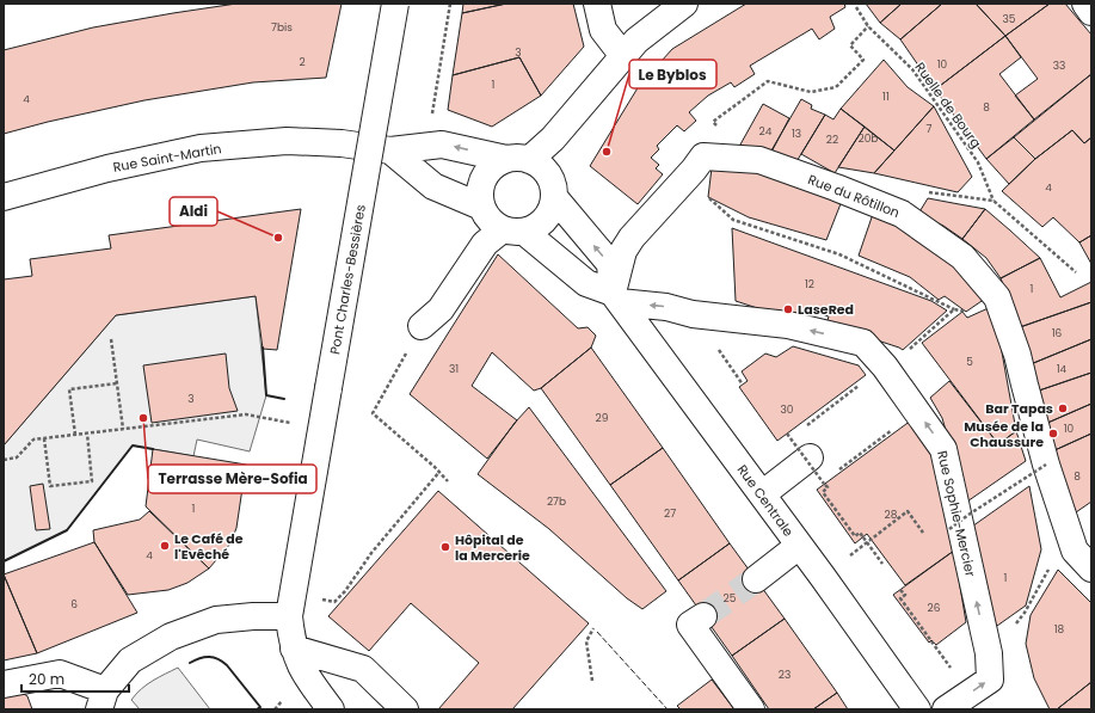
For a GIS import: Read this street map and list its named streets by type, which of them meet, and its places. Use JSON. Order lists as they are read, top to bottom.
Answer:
{
  "streets": {
    "street": [
      "Rue Saint-Martin",
      "Rue du Rôtillon",
      "Pont Charles-Bessières",
      "Rue Centrale",
      "Rue Sophie-Mercier"
    ],
    "path": ["Ruelle de Bourg"]
  },
  "crossings": [
    ["Rue du Rôtillon", "Rue Centrale"],
    ["Rue du Rôtillon", "Rue Sophie-Mercier"],
    ["Rue Centrale", "Rue Sophie-Mercier"]
  ],
  "places": [
    "Le Byblos",
    "Aldi",
    "LaseRed",
    "Bar Tapas",
    "Terrasse Mère-Sofia",
    "Musée de la Chaussure",
    "Le Café de l'Evêché",
    "Hôpital de la Mercerie"
  ],
  "house_numbers": [
    "35",
    "7bis",
    "3",
    "2",
    "10",
    "33",
    "1",
    "11",
    "4",
    "8",
    "7",
    "24",
    "13",
    "20b",
    "22",
    "4",
    "12",
    "1",
    "16",
    "5",
    "31",
    "14",
    "3",
    "30",
    "29",
    "10",
    "8",
    "27b",
    "1",
    "27",
    "28",
    "4",
    "1",
    "25",
    "6",
    "26",
    "18",
    "23"
  ],
  "scale_bar": "20 m"
}
